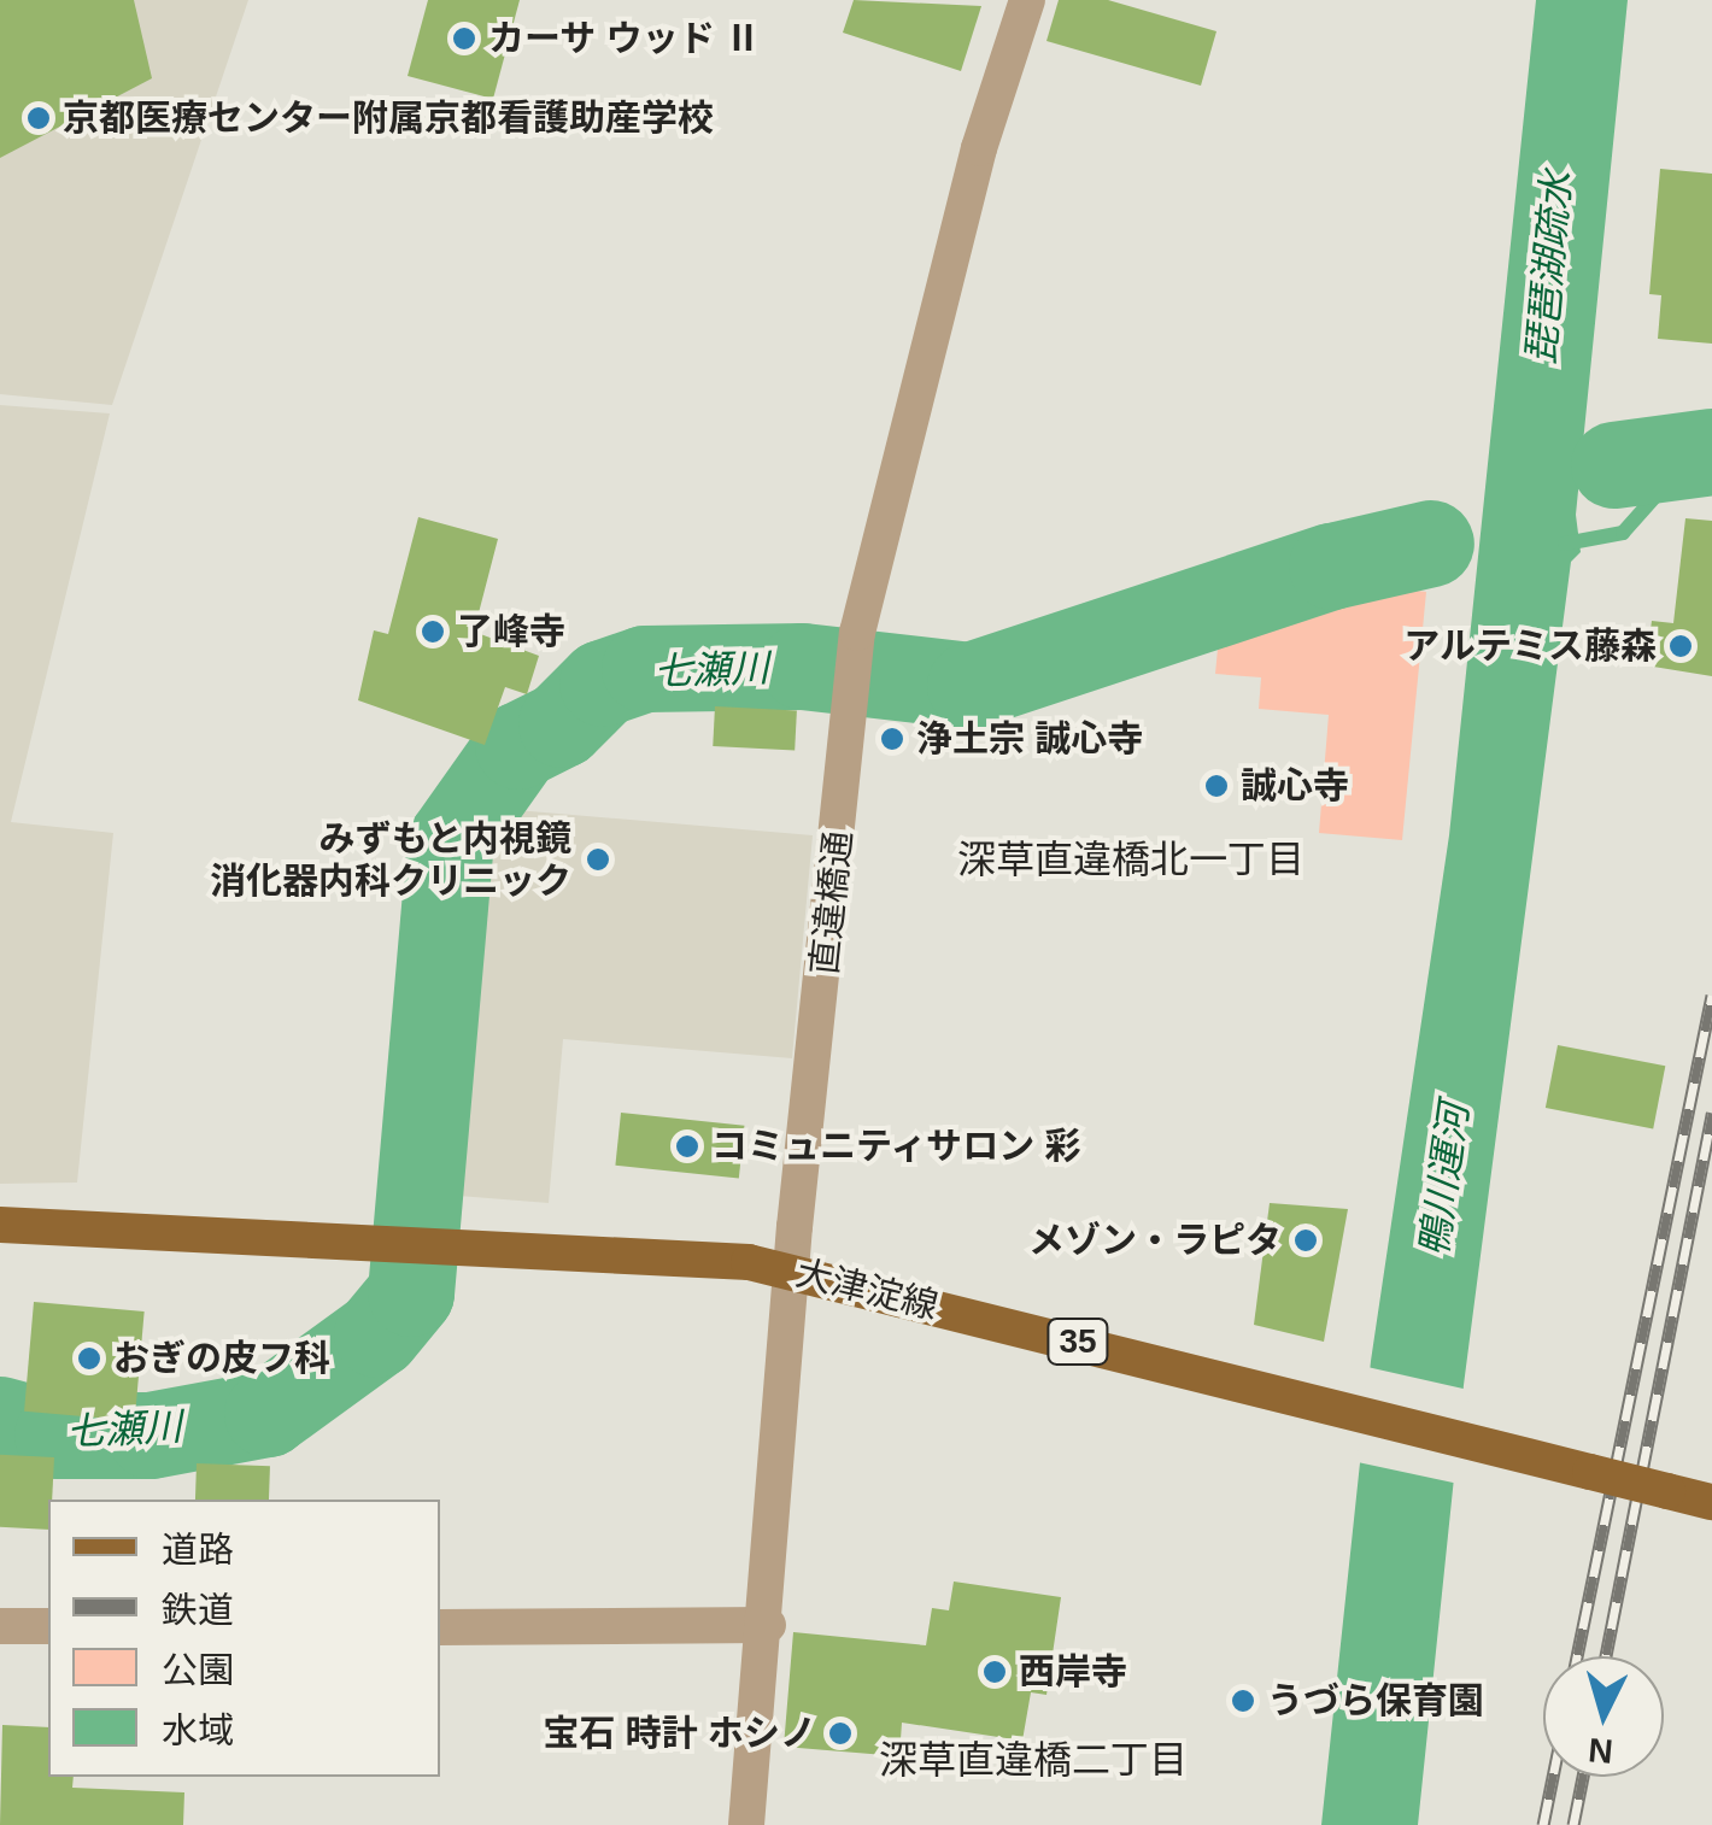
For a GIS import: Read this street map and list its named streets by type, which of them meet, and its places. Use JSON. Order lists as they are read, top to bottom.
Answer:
{
  "streets": {
    "main road": ["大津淀線", "35"],
    "street": ["直違橋通"]
  },
  "crossings": [
    ["直違橋通", "大津淀線"]
  ],
  "districts": ["深草直違橋北一丁目", "深草直違橋二丁目"],
  "water": ["琵琶湖疏水", "七瀬川", "鴨川運河"],
  "places": [
    "カーサ ウッド Ⅱ",
    "京都医療センター附属京都看護助産学校",
    "了峰寺",
    "アルテミス藤森",
    "浄土宗 誠心寺",
    "誠心寺",
    "みずもと内視鏡 消化器内科クリニック",
    "コミュニティサロン 彩",
    "メゾン・ラピタ",
    "おぎの皮フ科",
    "西岸寺",
    "うづら保育園",
    "宝石 時計 ホシノ"
  ],
  "legend": [
    "道路",
    "鉄道",
    "公園",
    "水域"
  ],
  "north": "bottom"
}
